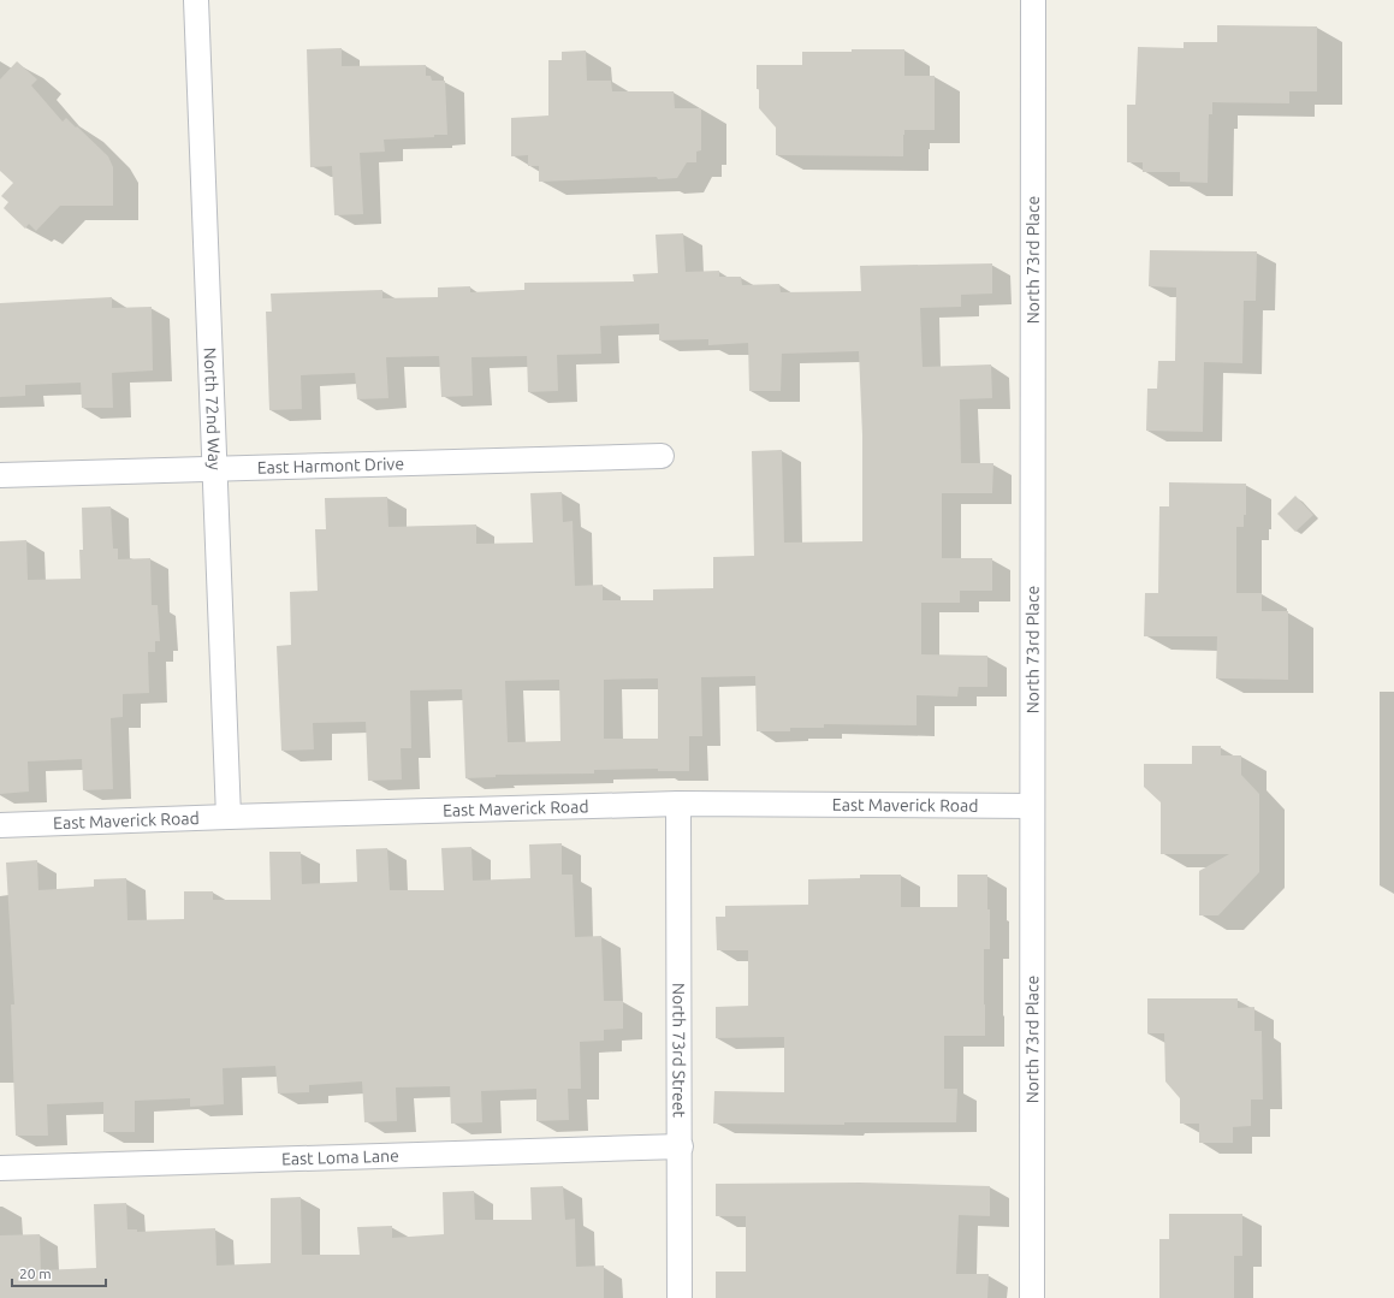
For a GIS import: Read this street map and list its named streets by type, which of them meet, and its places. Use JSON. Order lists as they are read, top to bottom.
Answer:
{
  "streets": {
    "street": [
      "North 73rd Place",
      "North 72nd Way",
      "East Harmont Drive",
      "East Maverick Road",
      "North 73rd Street",
      "East Loma Lane"
    ]
  },
  "crossings": [
    ["North 73rd Place", "East Maverick Road"],
    ["North 72nd Way", "East Harmont Drive"],
    ["North 72nd Way", "East Maverick Road"],
    ["East Maverick Road", "North 73rd Street"],
    ["North 73rd Street", "East Loma Lane"]
  ],
  "scale_bar": "20 m"
}
